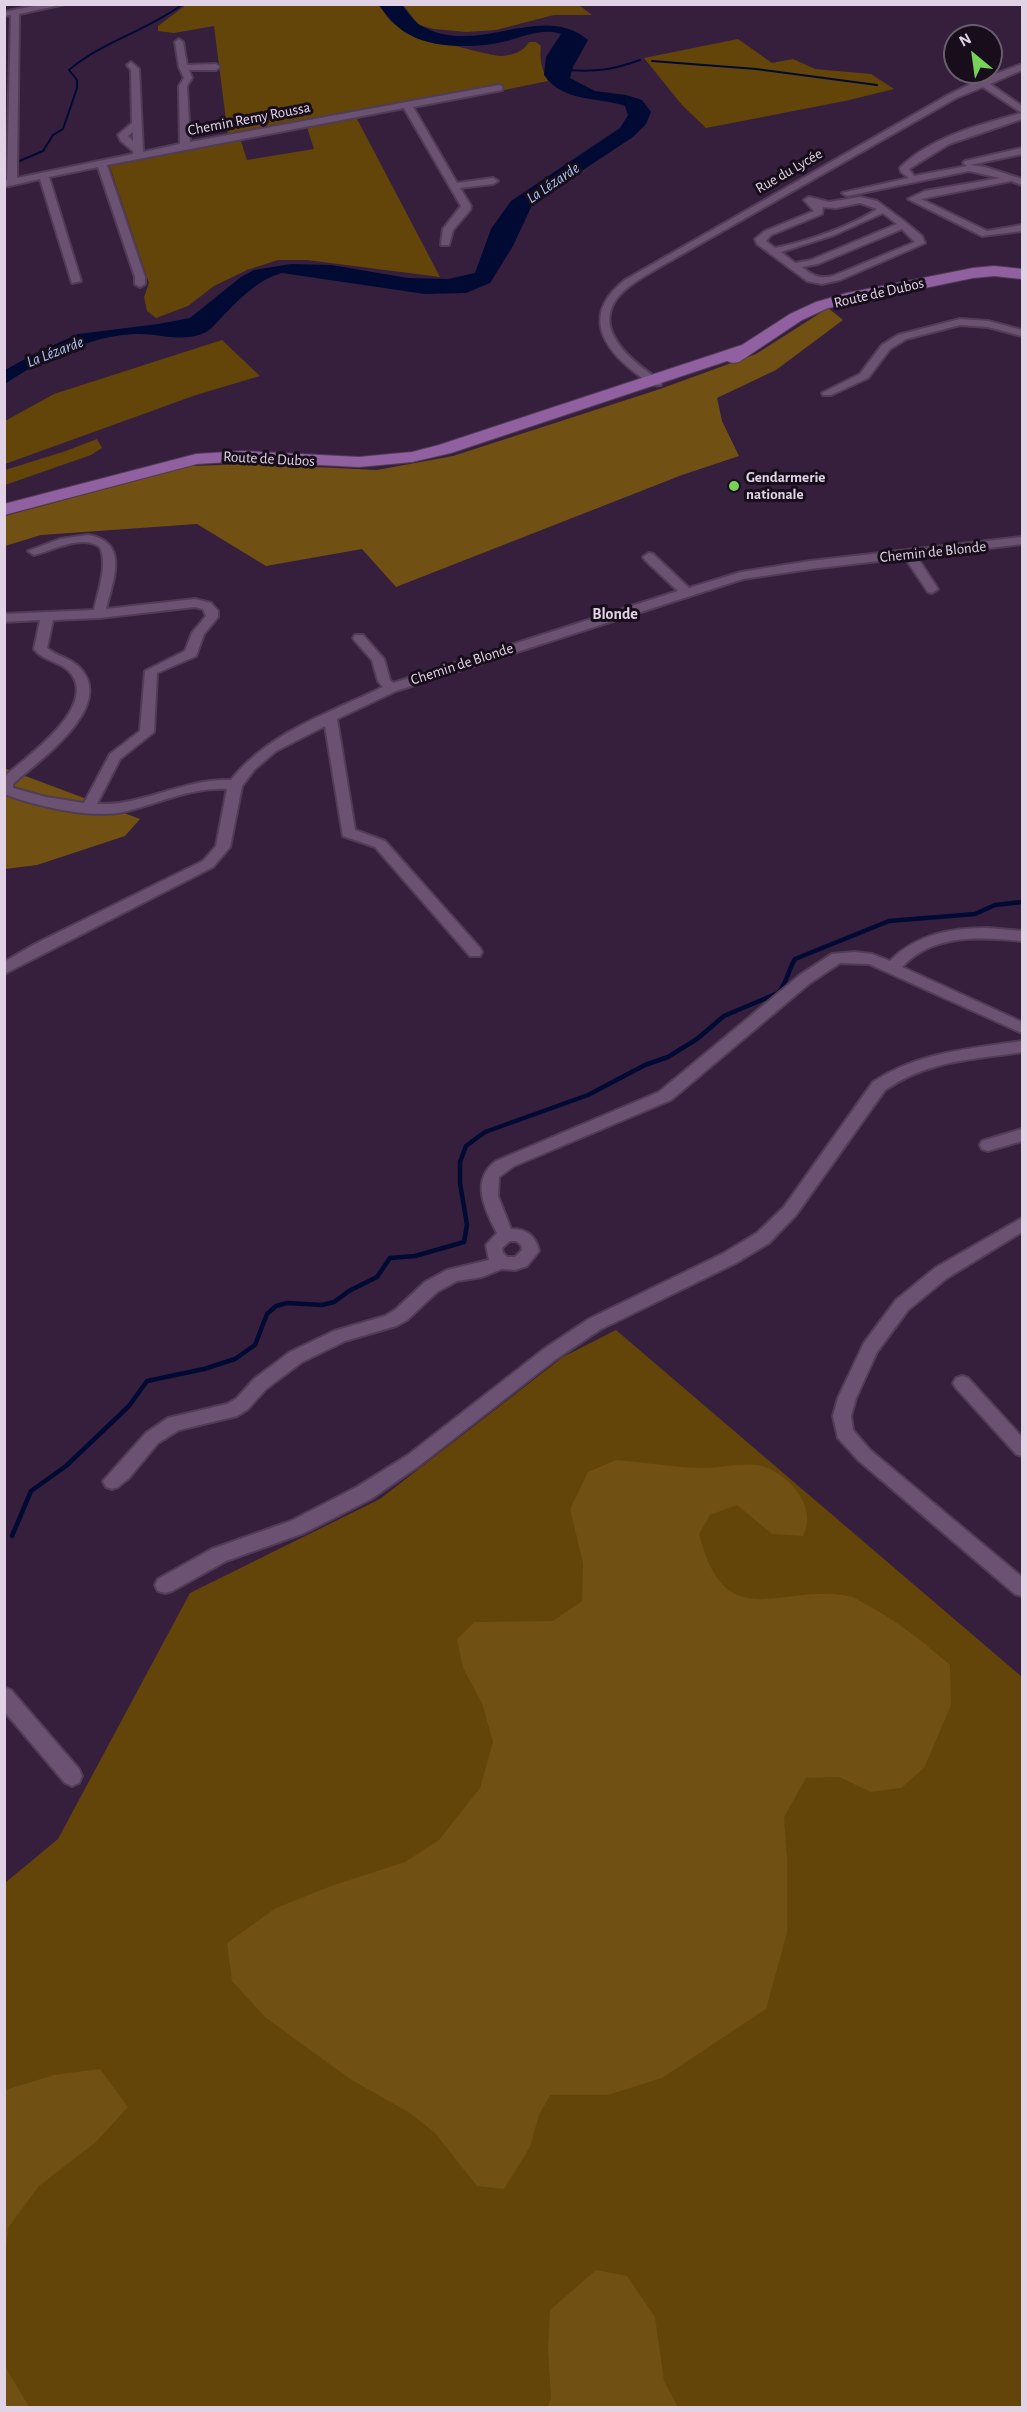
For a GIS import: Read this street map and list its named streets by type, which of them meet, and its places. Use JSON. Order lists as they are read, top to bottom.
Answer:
{
  "streets": {
    "main road": ["Route de Dubos"],
    "street": ["Chemin Remy Roussa", "Rue du Lycée", "Chemin de Blonde"]
  },
  "districts": ["Blonde"],
  "water": ["La Lézarde"],
  "places": ["Gendarmerie nationale"],
  "north": "top left"
}
